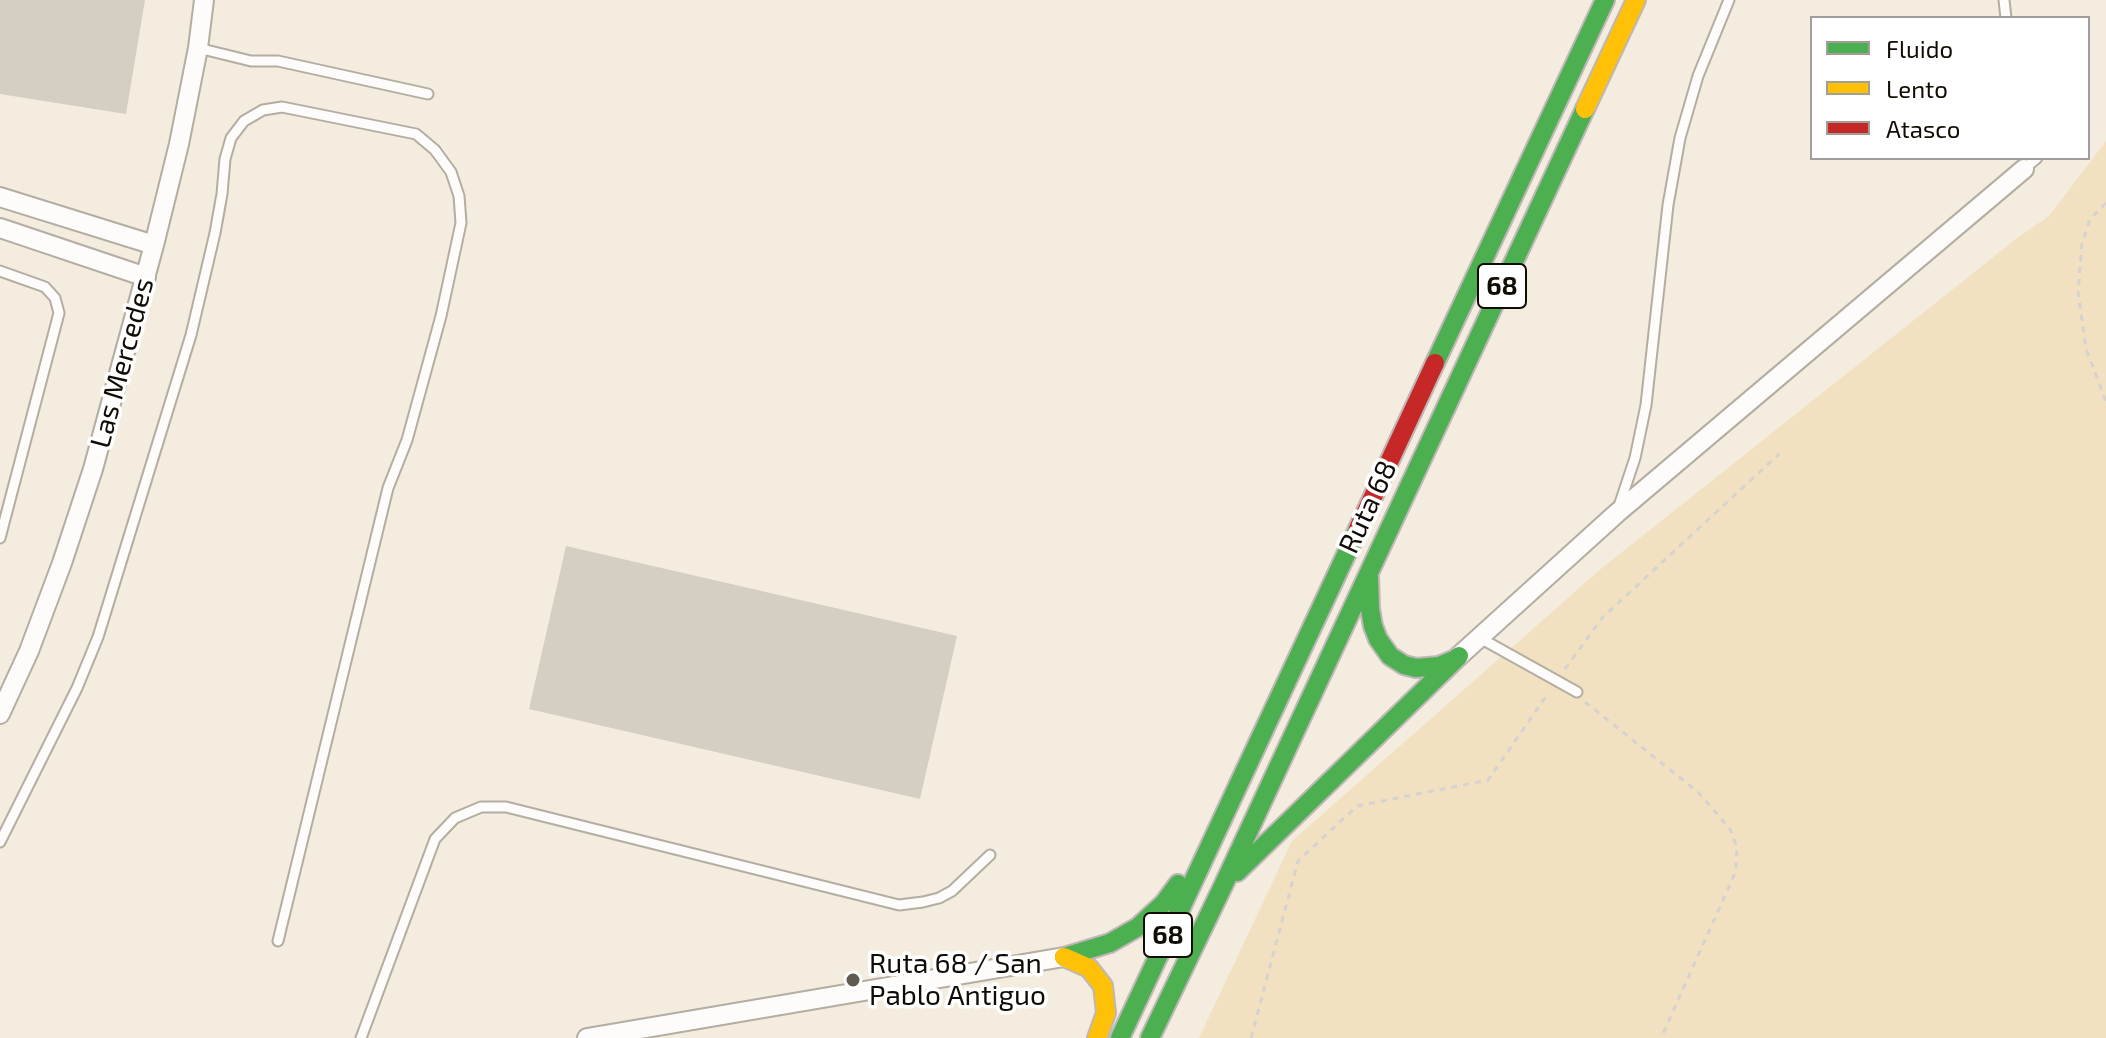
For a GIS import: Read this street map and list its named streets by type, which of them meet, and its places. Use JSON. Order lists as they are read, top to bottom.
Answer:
{
  "streets": {
    "highway": ["68", "Ruta 68"],
    "street": ["Las Mercedes"]
  },
  "places": ["Ruta 68 / San Pablo Antiguo"],
  "legend": ["Fluido", "Lento", "Atasco"]
}
